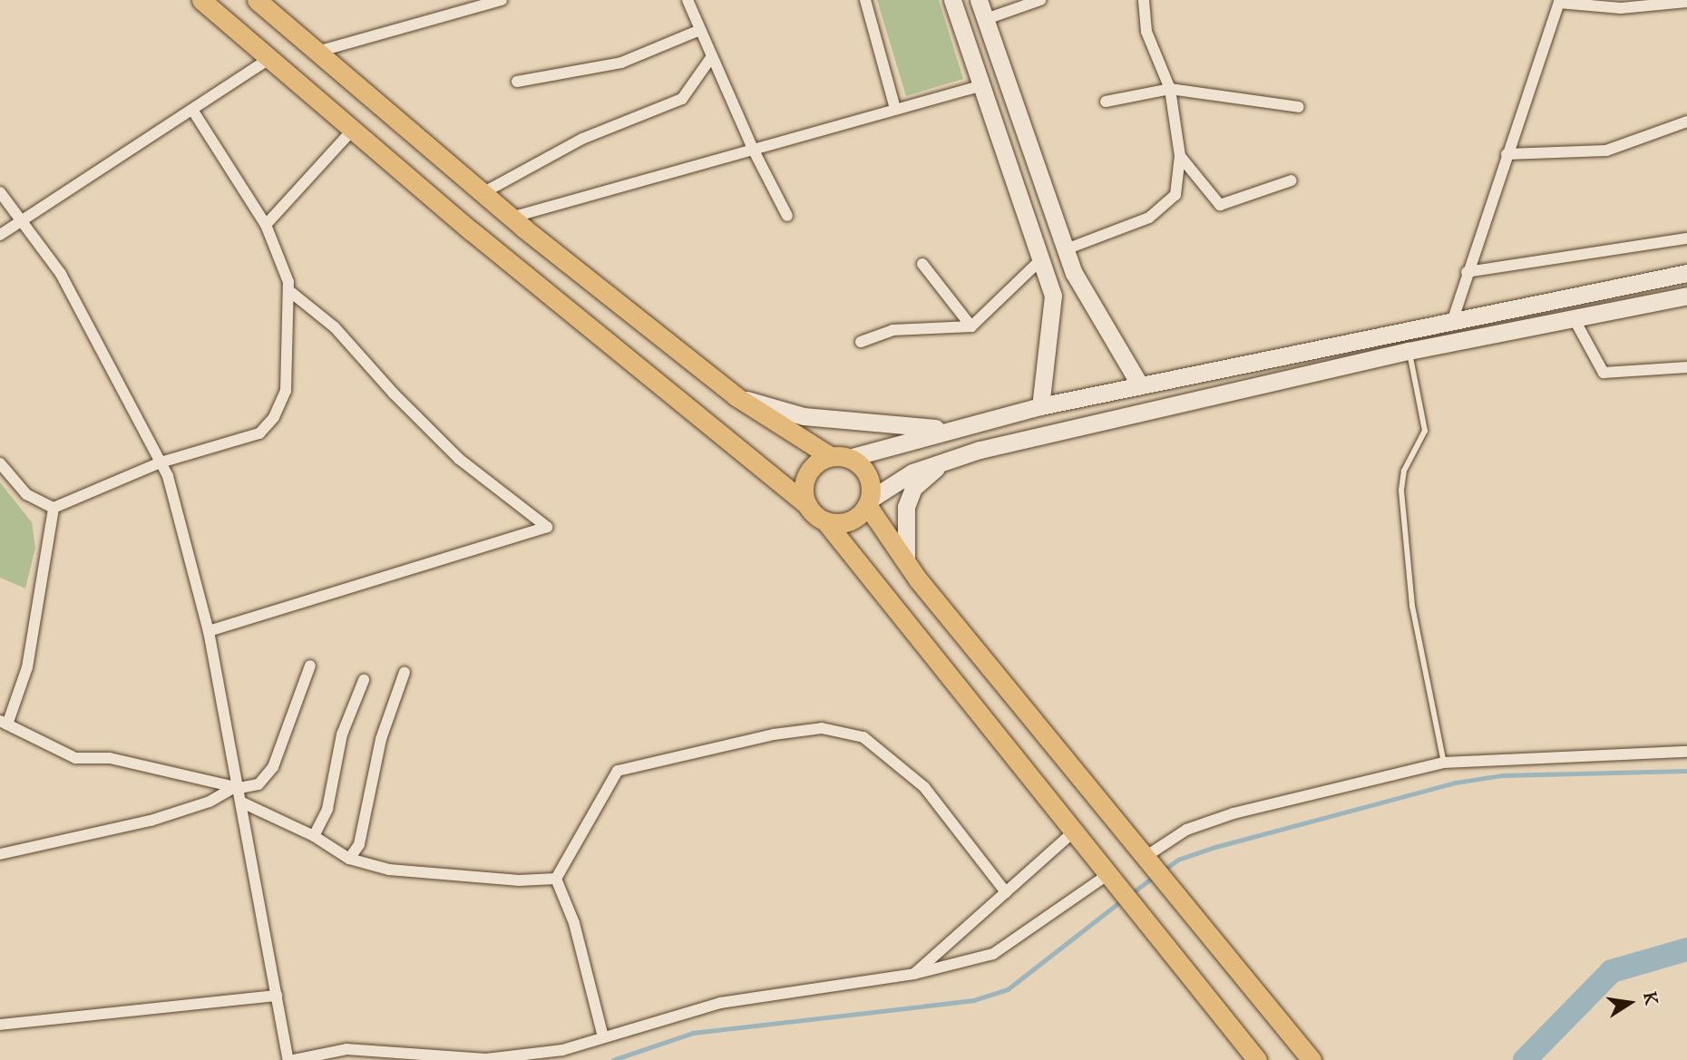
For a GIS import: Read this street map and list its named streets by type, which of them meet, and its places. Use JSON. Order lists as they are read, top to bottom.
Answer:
{
  "north": "right"
}
